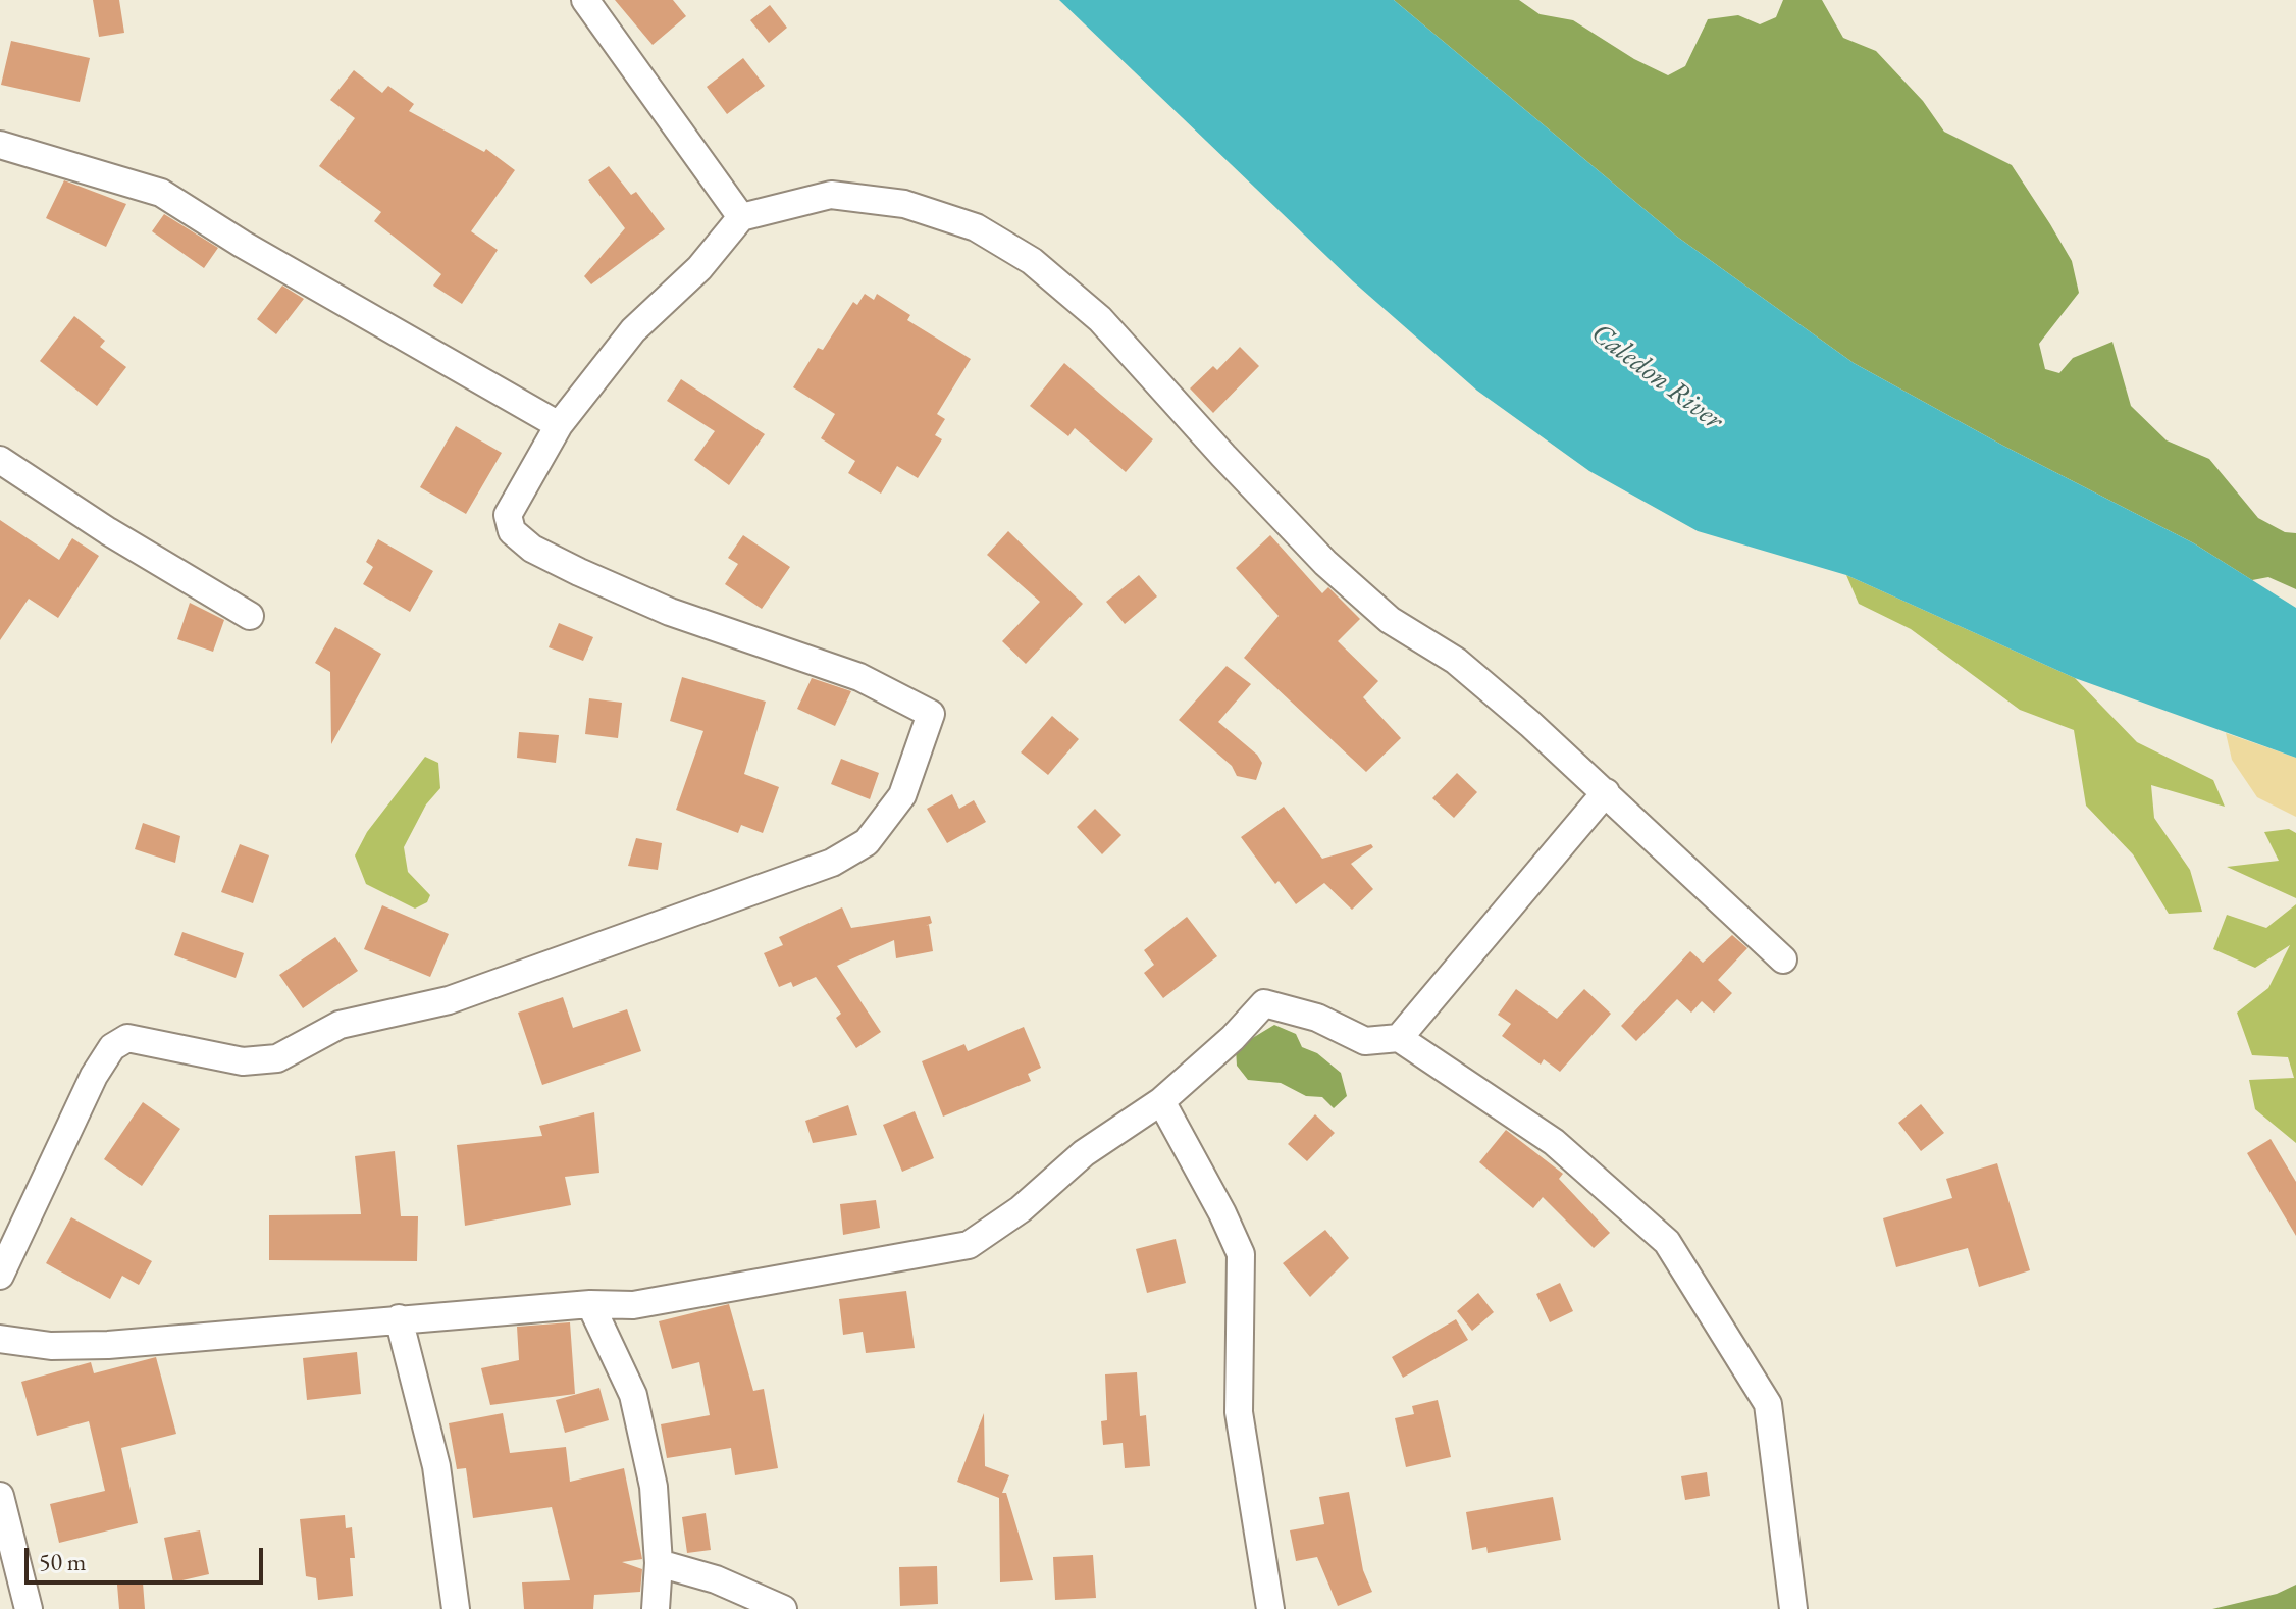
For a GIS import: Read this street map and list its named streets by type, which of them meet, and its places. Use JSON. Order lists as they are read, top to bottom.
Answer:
{
  "water": ["Caledon River"],
  "scale_bar": "50 m"
}
